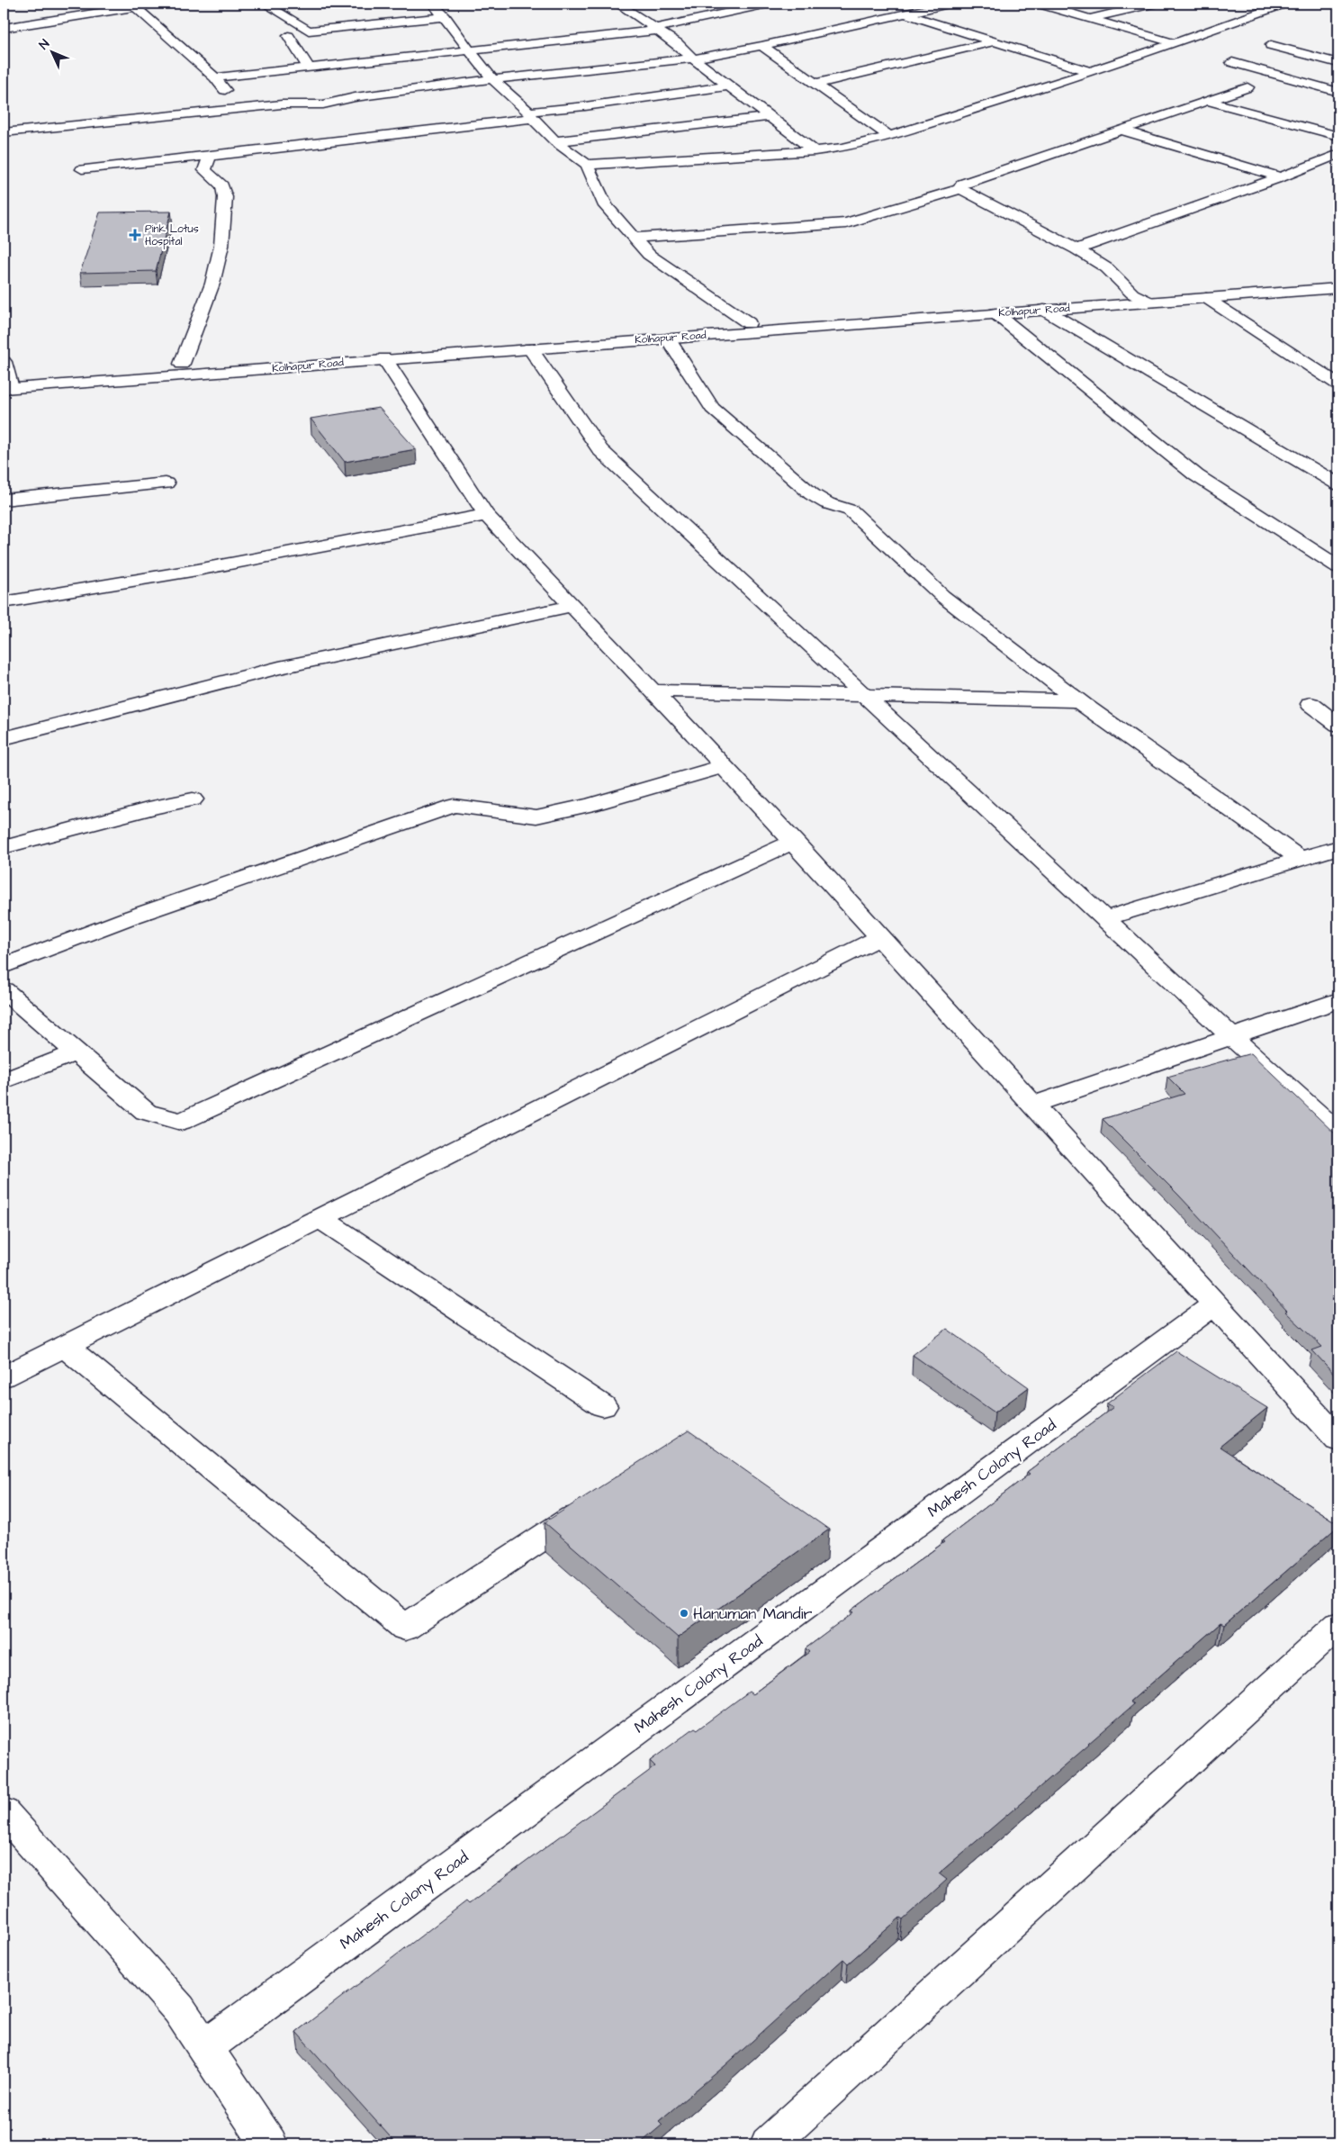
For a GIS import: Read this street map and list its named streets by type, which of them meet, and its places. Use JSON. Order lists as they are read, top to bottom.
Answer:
{
  "streets": {
    "street": ["Kolhapur Road", "Mahesh Colony Road"]
  },
  "places": {
    "health": ["Pink Lotus Hospital"],
    "other": ["Hanuman Mandir"]
  },
  "north": "top left"
}
